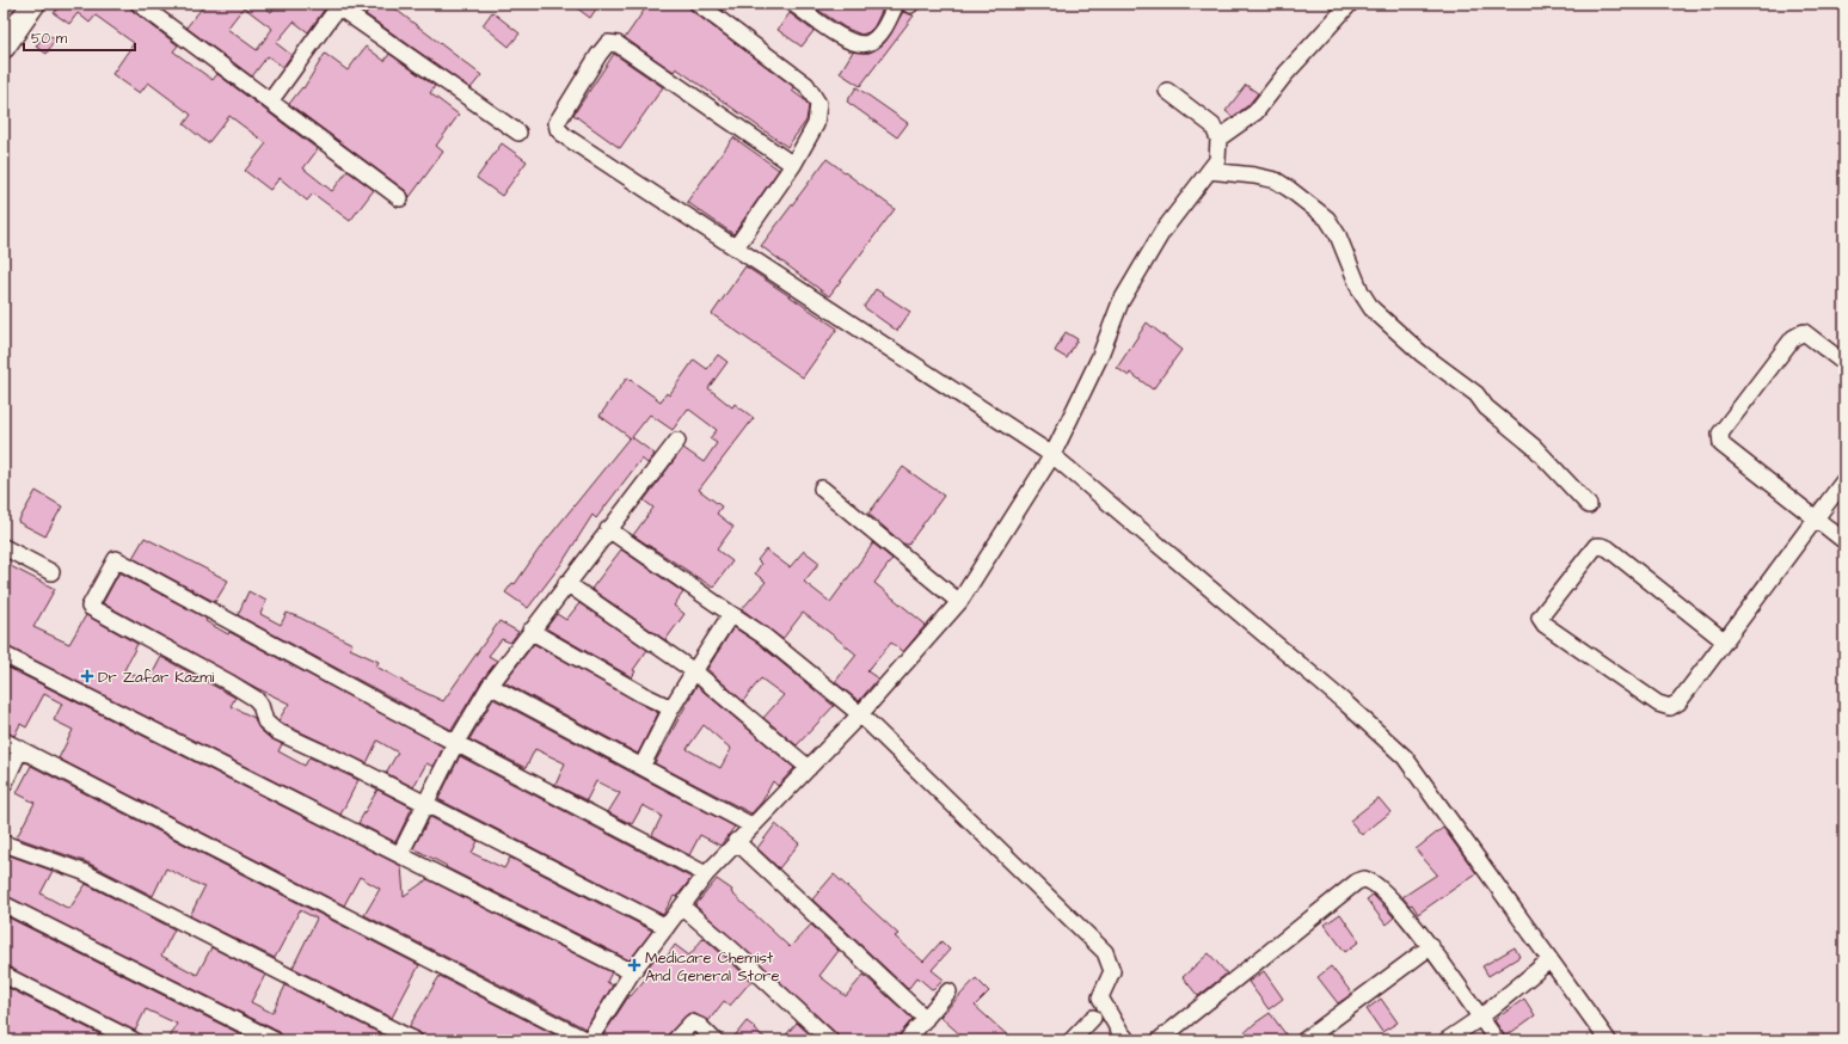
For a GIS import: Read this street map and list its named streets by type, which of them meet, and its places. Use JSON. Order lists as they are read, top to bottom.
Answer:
{
  "places": {
    "health": ["Dr Zafar Kazmi", "Medicare Chemist And General Store"]
  },
  "scale_bar": "50 m"
}
